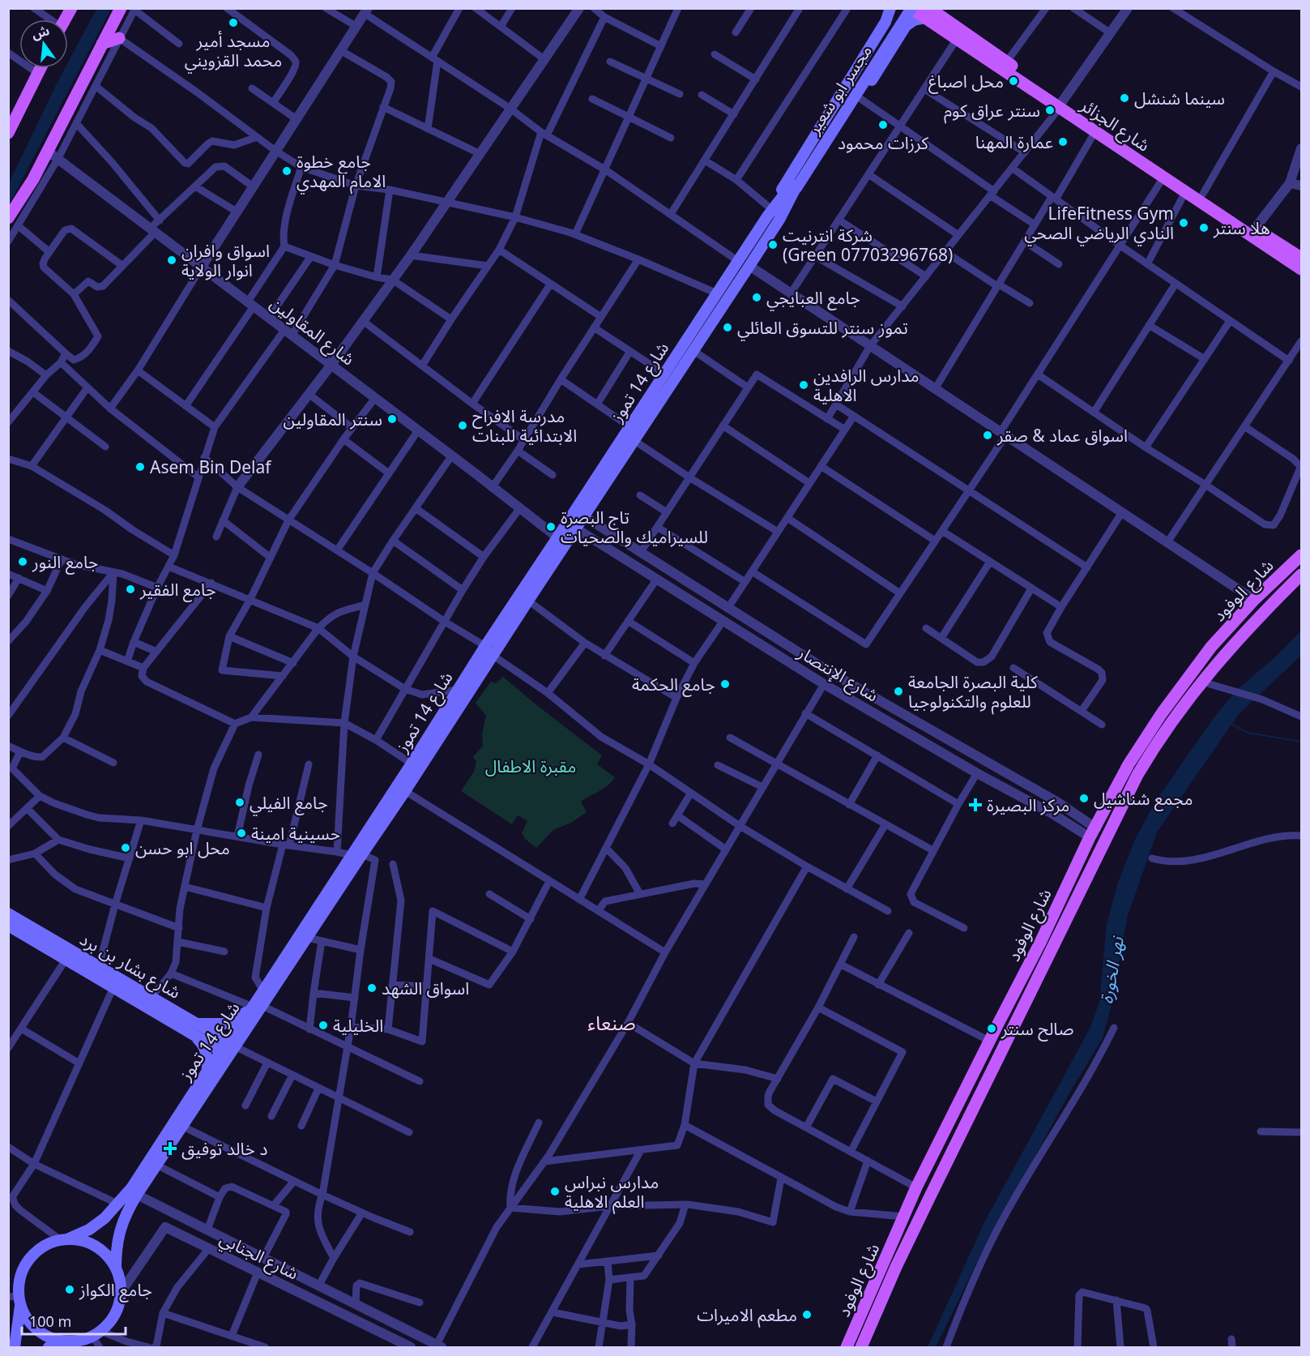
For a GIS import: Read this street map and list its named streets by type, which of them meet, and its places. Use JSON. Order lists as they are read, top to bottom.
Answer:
{
  "streets": {
    "main road": [
      "مجسر ابو شعير",
      "شارع الجزائر",
      "شارع 14 تموز",
      "شارع الوفود",
      "شارع بشار بن برد"
    ],
    "street": ["شارع المقاولين", "شارع الإنتصار", "شارع الجنابي"]
  },
  "crossings": [
    ["مجسر ابو شعير", "شارع الجزائر"],
    ["مجسر ابو شعير", "شارع 14 تموز"],
    ["شارع المقاولين", "شارع 14 تموز"],
    ["شارع 14 تموز", "شارع الإنتصار"],
    ["شارع 14 تموز", "شارع بشار بن برد"],
    ["شارع 14 تموز", "شارع الجنابي"],
    ["شارع الوفود", "شارع الإنتصار"]
  ],
  "districts": ["صنعاء"],
  "water": ["نهر الخورة"],
  "parks": ["مقبرة الاطفال"],
  "places": {
    "other": [
      "مسجد أمير محمد القزويني",
      "محل اصباغ",
      "سينما شنشل",
      "سنتر عراق كوم",
      "كرزات محمود",
      "عمارة المهنا",
      "جامع خطوة الامام المهدي",
      "LifeFitness Gym النادي الرياضي الصحي",
      "هلا سنتر",
      "شركة انترنيت (Green 07703296768)",
      "اسواق وافران انوار الولاية",
      "جامع العبايجي",
      "تموز سنتر للتسوق العائلي",
      "مدارس الرافدين اﻻهلية",
      "سنتر المقاولين",
      "مدرسة اﻻفراح اﻻبتدائية للبنات",
      "اسواق عماد & صقر",
      "Asem Bin Delaf",
      "تاج البصرة للسيراميك والصحيات",
      "جامع النور",
      "جامع الفقير",
      "جامع الحكمة",
      "كلية البصرة الجامعة للعلوم والتكنولوجيا",
      "مجمع شناشيل",
      "جامع الفيلي",
      "حسينية امينة",
      "محل ابو حسن",
      "اسواق الشهد",
      "الخليلية",
      "صالح سنتر",
      "مدارس نبراس العلم الاهلية",
      "جامع الكواز",
      "مطعم الاميرات"
    ],
    "health": ["مركز البصيرة", "د خالد توفيق"]
  },
  "scale_bar": "100 m",
  "north": "top"
}
